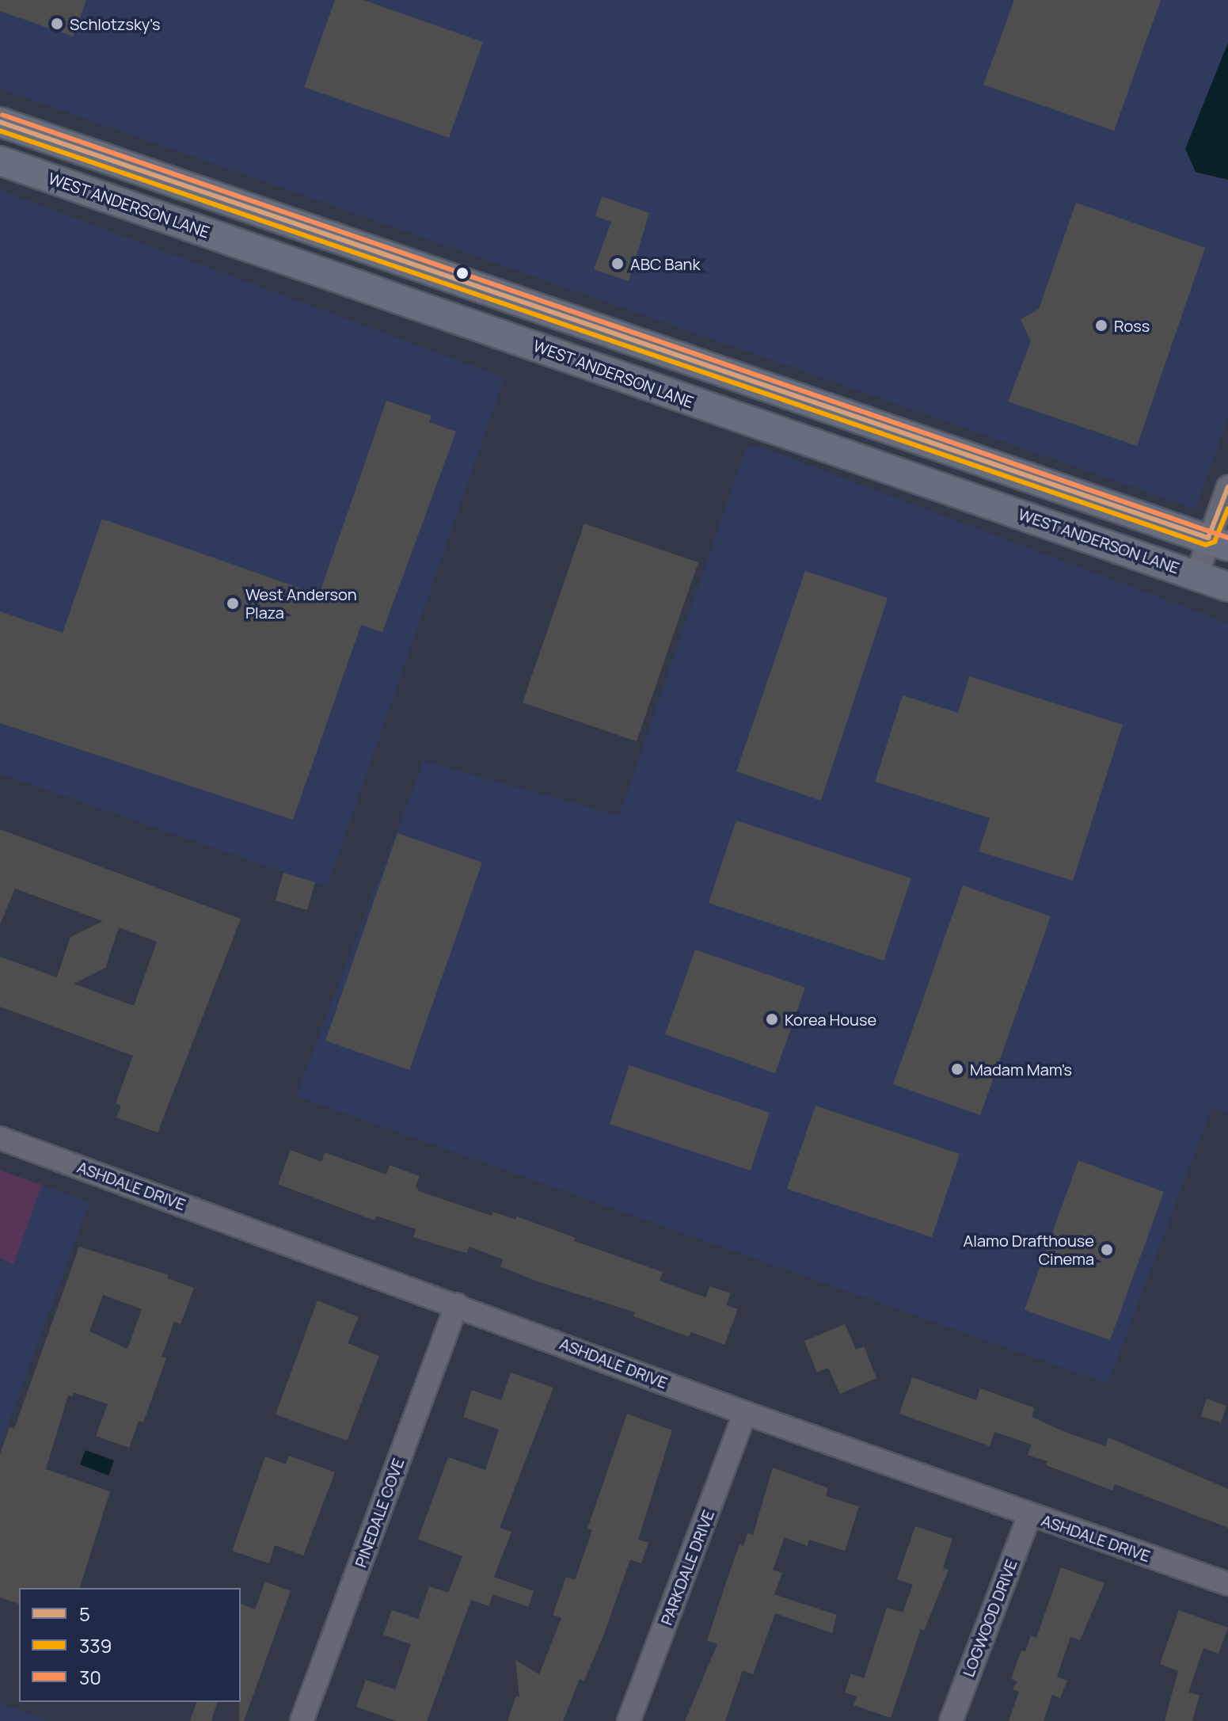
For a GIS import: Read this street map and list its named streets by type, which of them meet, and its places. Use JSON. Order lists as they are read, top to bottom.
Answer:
{
  "streets": {
    "main road": ["WEST ANDERSON LANE"],
    "street": [
      "ASHDALE DRIVE",
      "PINEDALE COVE",
      "PARKDALE DRIVE",
      "LOGWOOD DRIVE"
    ]
  },
  "crossings": [
    ["ASHDALE DRIVE", "PINEDALE COVE"],
    ["ASHDALE DRIVE", "PARKDALE DRIVE"],
    ["ASHDALE DRIVE", "LOGWOOD DRIVE"]
  ],
  "places": [
    "Schlotzsky's",
    "ABC Bank",
    "Ross",
    "West Anderson Plaza",
    "Korea House",
    "Madam Mam's",
    "Alamo Drafthouse Cinema"
  ],
  "lines": ["transit line 30", "transit line 5", "transit line 339"],
  "legend": ["5", "339", "30"]
}
